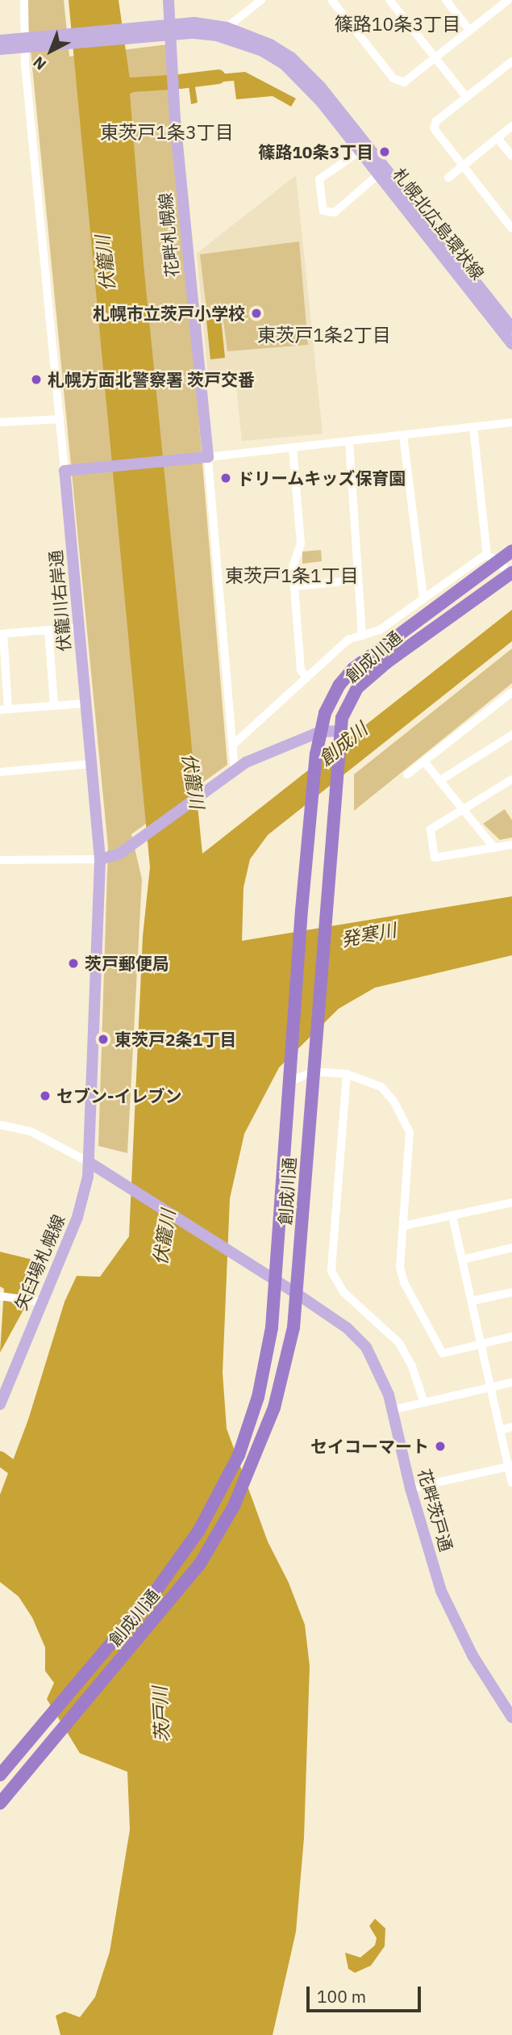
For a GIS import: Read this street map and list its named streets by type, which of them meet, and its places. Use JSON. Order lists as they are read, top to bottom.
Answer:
{
  "streets": {
    "highway": ["創成川通"],
    "main road": [
      "札幌北広島環状線",
      "花畔札幌線",
      "伏籠川右岸通",
      "矢臼場札幌線",
      "花畔茨戸通"
    ]
  },
  "crossings": [
    ["札幌北広島環状線", "花畔札幌線"],
    ["札幌北広島環状線", "伏籠川右岸通"],
    ["伏籠川右岸通", "矢臼場札幌線"],
    ["伏籠川右岸通", "花畔茨戸通"],
    ["創成川通", "花畔茨戸通"],
    ["矢臼場札幌線", "花畔茨戸通"]
  ],
  "districts": [
    "篠路10条3丁目",
    "東茨戸1条3丁目",
    "東茨戸1条2丁目",
    "東茨戸1条1丁目"
  ],
  "water": [
    "伏籠川",
    "創成川",
    "発寒川",
    "茨戸川"
  ],
  "places": [
    "篠路10条3丁目",
    "札幌市立茨戸小学校",
    "札幌方面北警察署 茨戸交番",
    "ドリームキッズ保育園",
    "茨戸郵便局",
    "東茨戸2条1丁目",
    "セブン-イレブン",
    "セイコーマート"
  ],
  "scale_bar": "100 m",
  "north": "bottom left"
}
